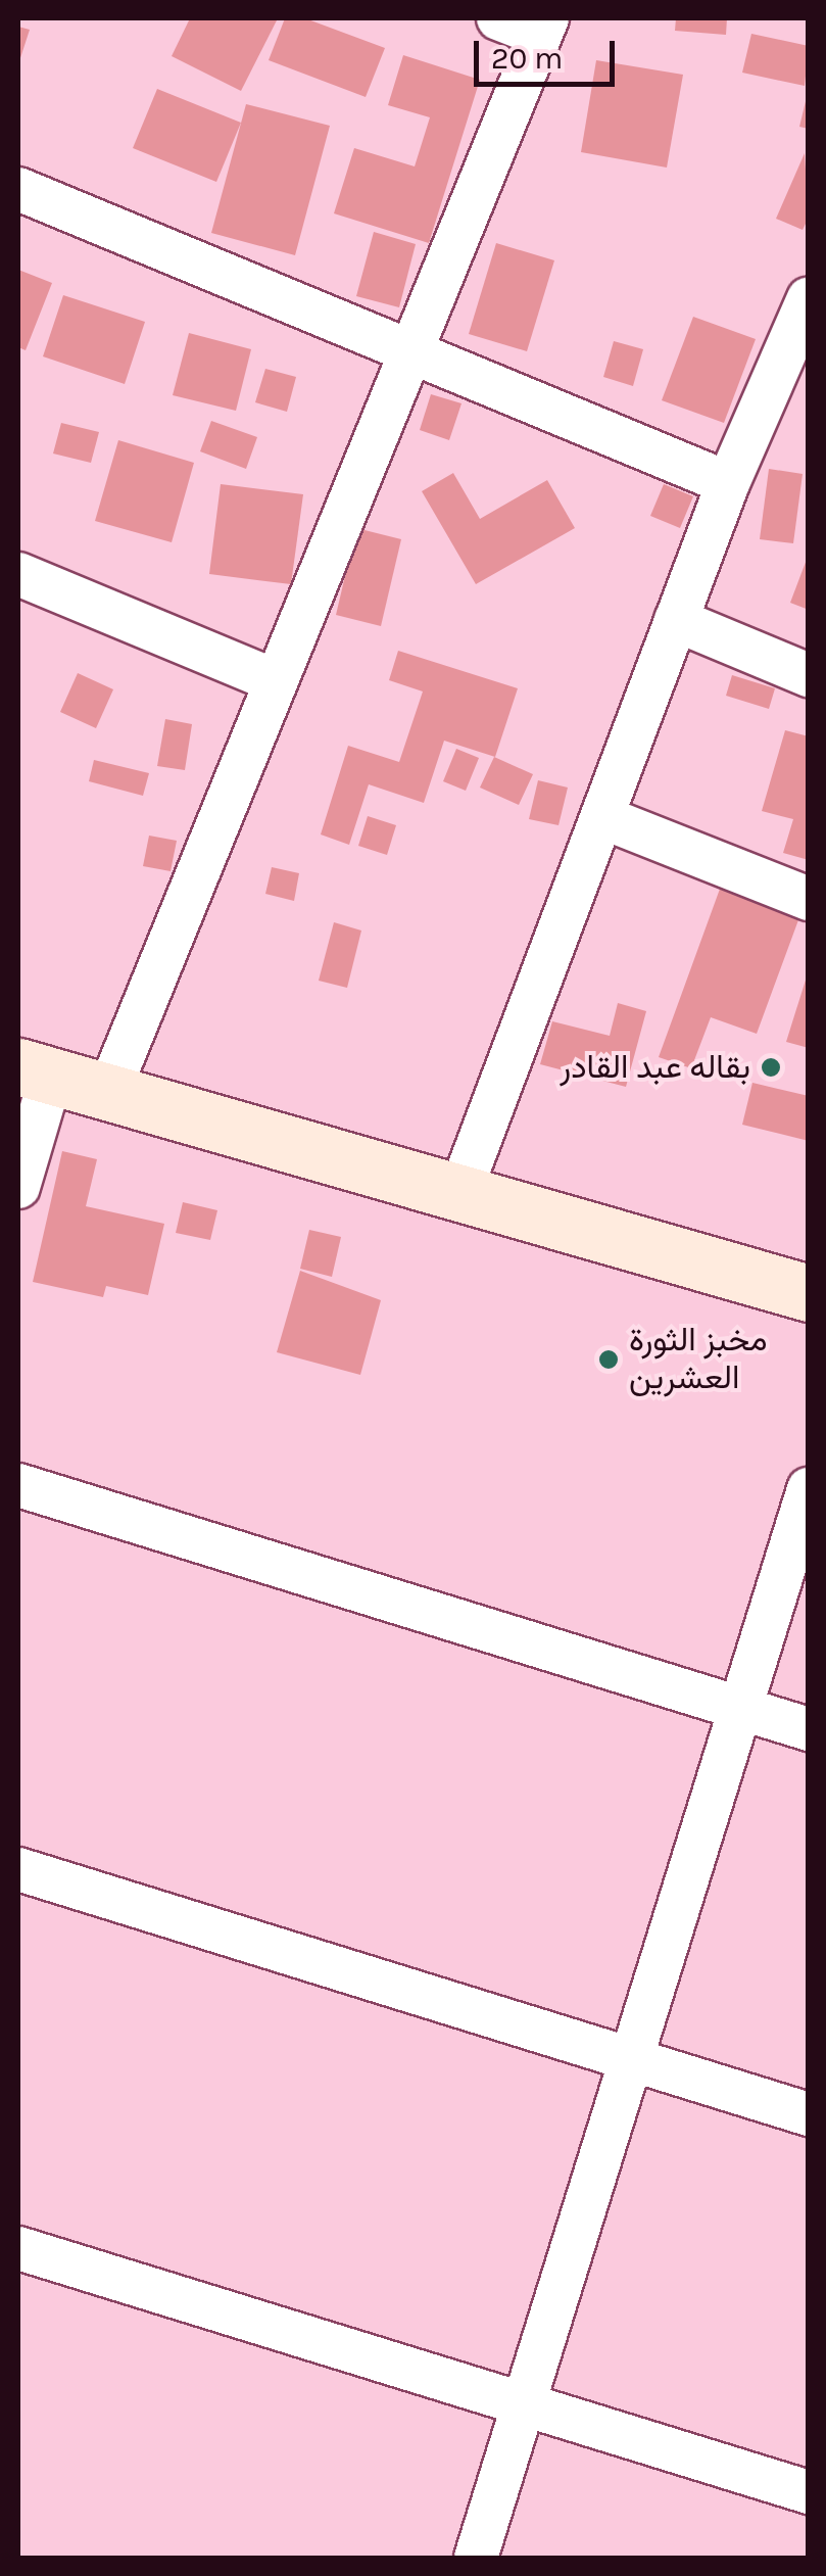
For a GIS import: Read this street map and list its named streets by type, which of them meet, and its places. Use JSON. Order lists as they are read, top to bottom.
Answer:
{
  "places": ["بقاله عبد القادر", "مخبز الثورة العشرين"],
  "scale_bar": "20 m"
}
